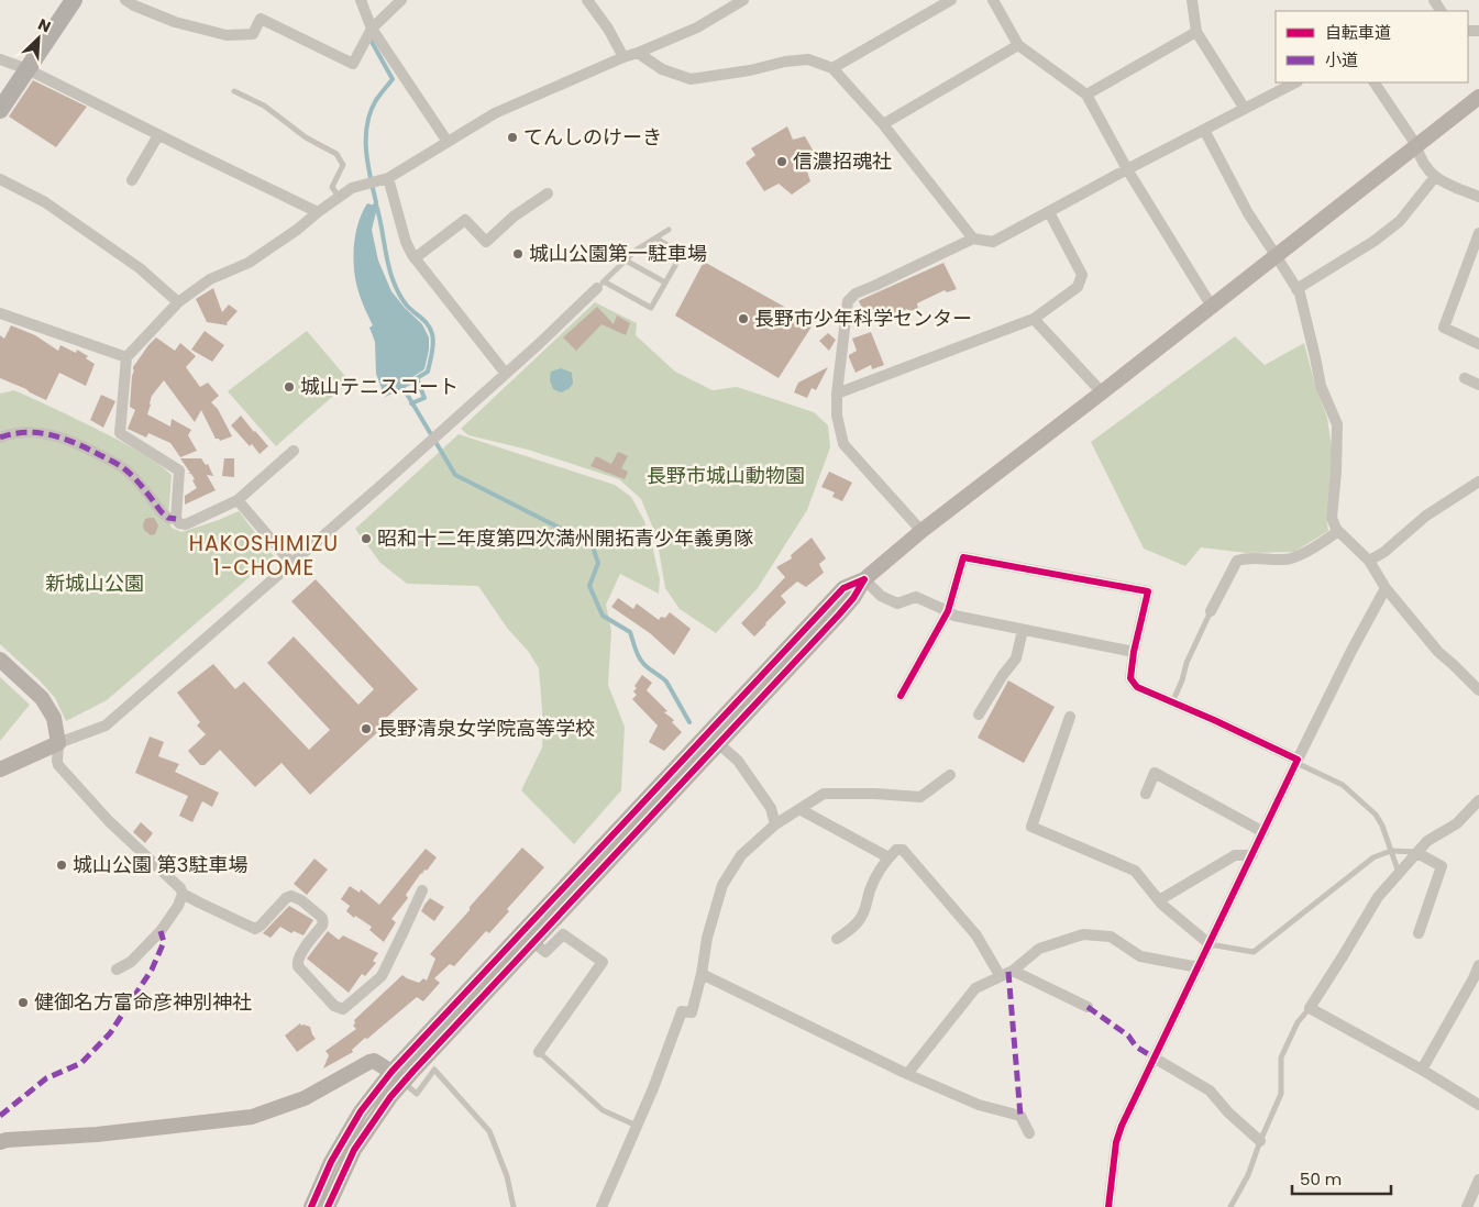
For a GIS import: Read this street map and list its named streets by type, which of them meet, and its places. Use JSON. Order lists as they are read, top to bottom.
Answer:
{
  "districts": ["HAKOSHIMIZU 1-CHOME"],
  "parks": ["長野市城山動物園", "新城山公園"],
  "places": [
    "てんしのけーき",
    "信濃招魂社",
    "城山公園第一駐車場",
    "長野市少年科学センター",
    "城山テニスコート",
    "昭和十二年度第四次満州開拓青少年義勇隊",
    "長野清泉女学院高等学校",
    "城山公園 第3駐車場",
    "健御名方富命彦神別神社"
  ],
  "legend": ["自転車道", "小道"],
  "scale_bar": "50 m",
  "north": "top right"
}
